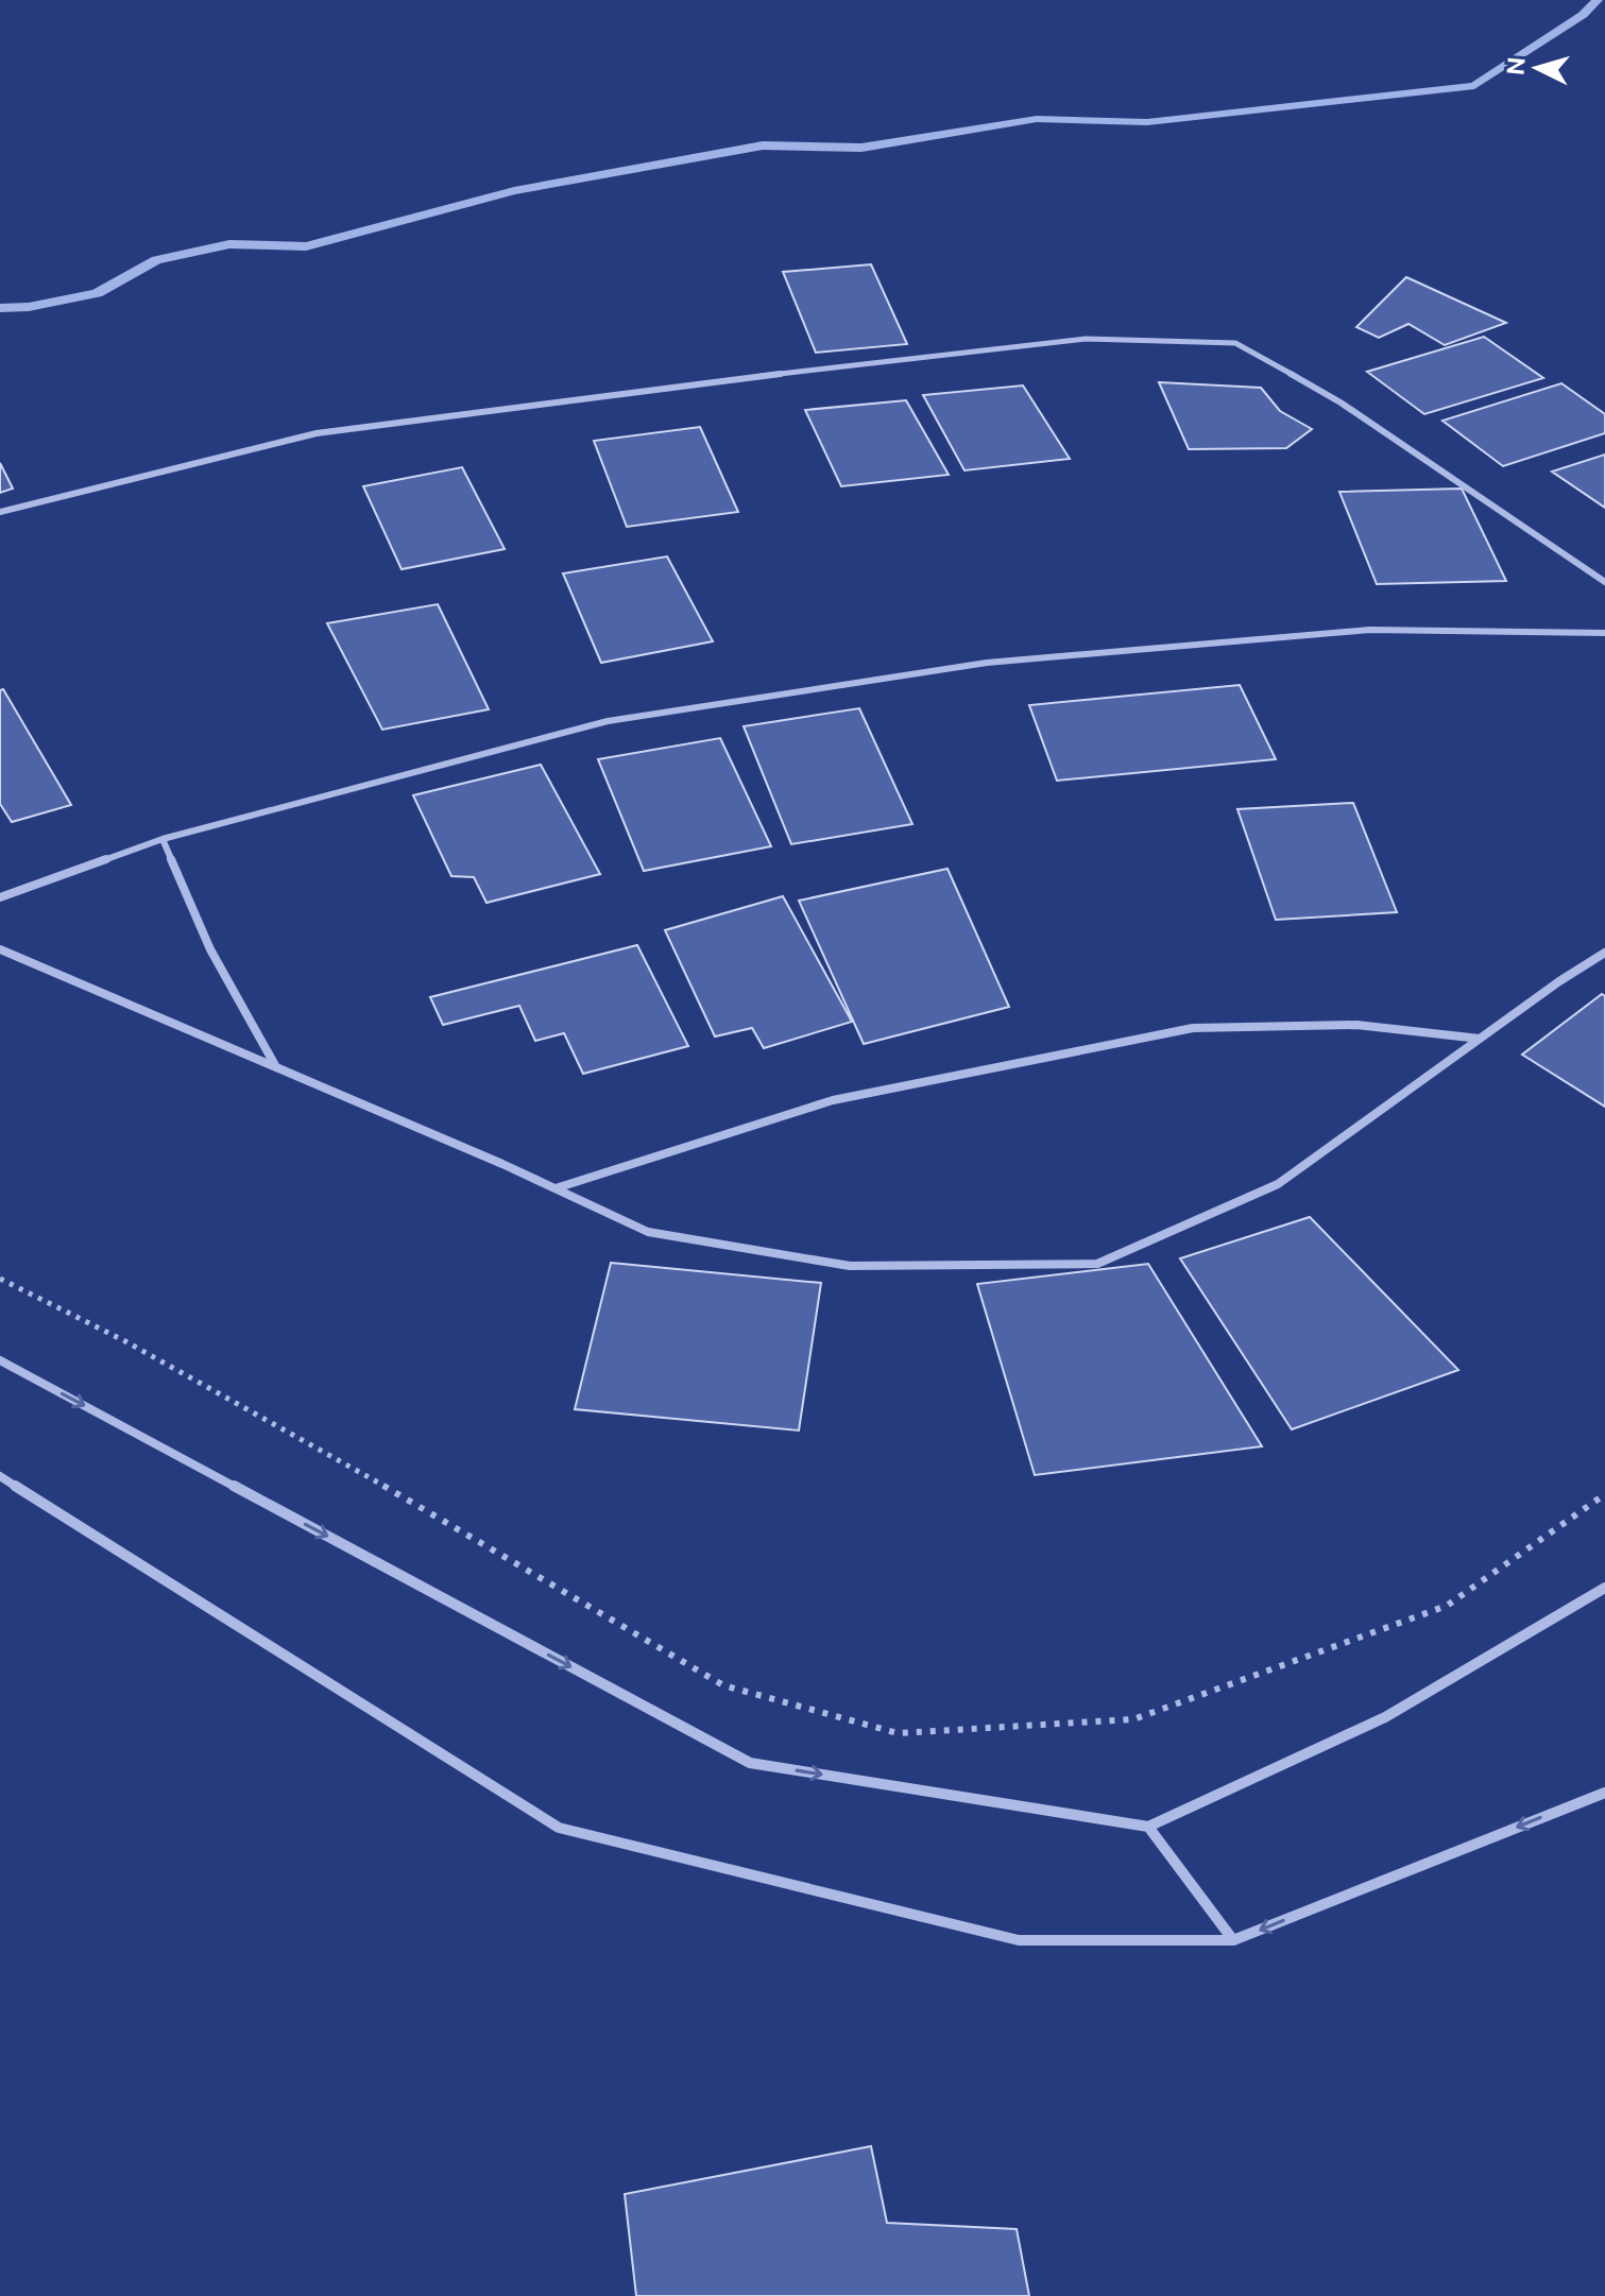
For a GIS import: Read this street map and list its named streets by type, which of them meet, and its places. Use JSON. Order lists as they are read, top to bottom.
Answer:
{
  "north": "left"
}
